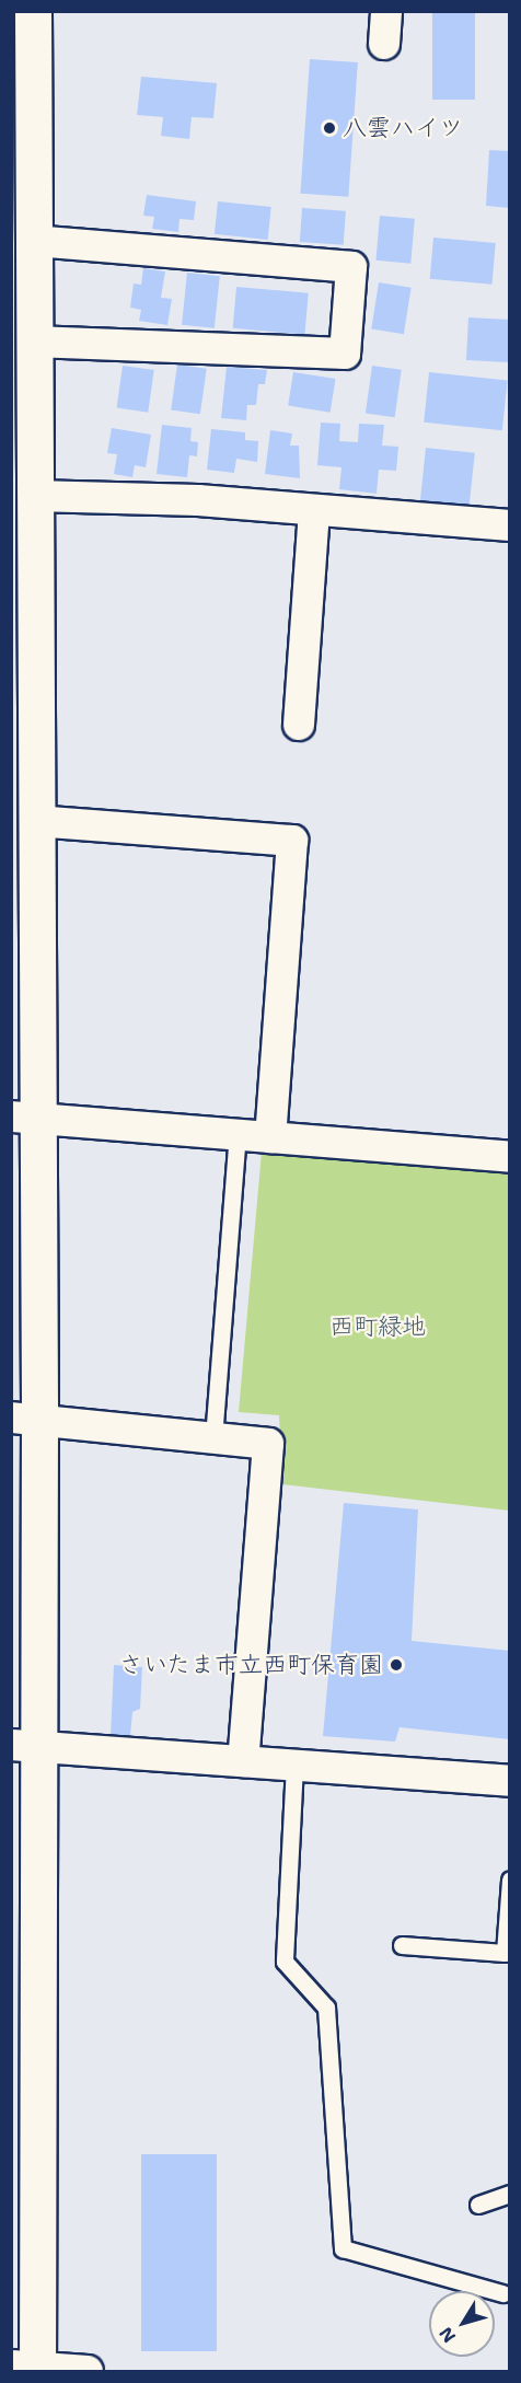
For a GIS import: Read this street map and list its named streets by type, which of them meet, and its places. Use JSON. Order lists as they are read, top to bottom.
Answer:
{
  "parks": ["西町緑地"],
  "places": ["八雲ハイツ", "さいたま市立西町保育園"],
  "north": "bottom left"
}
